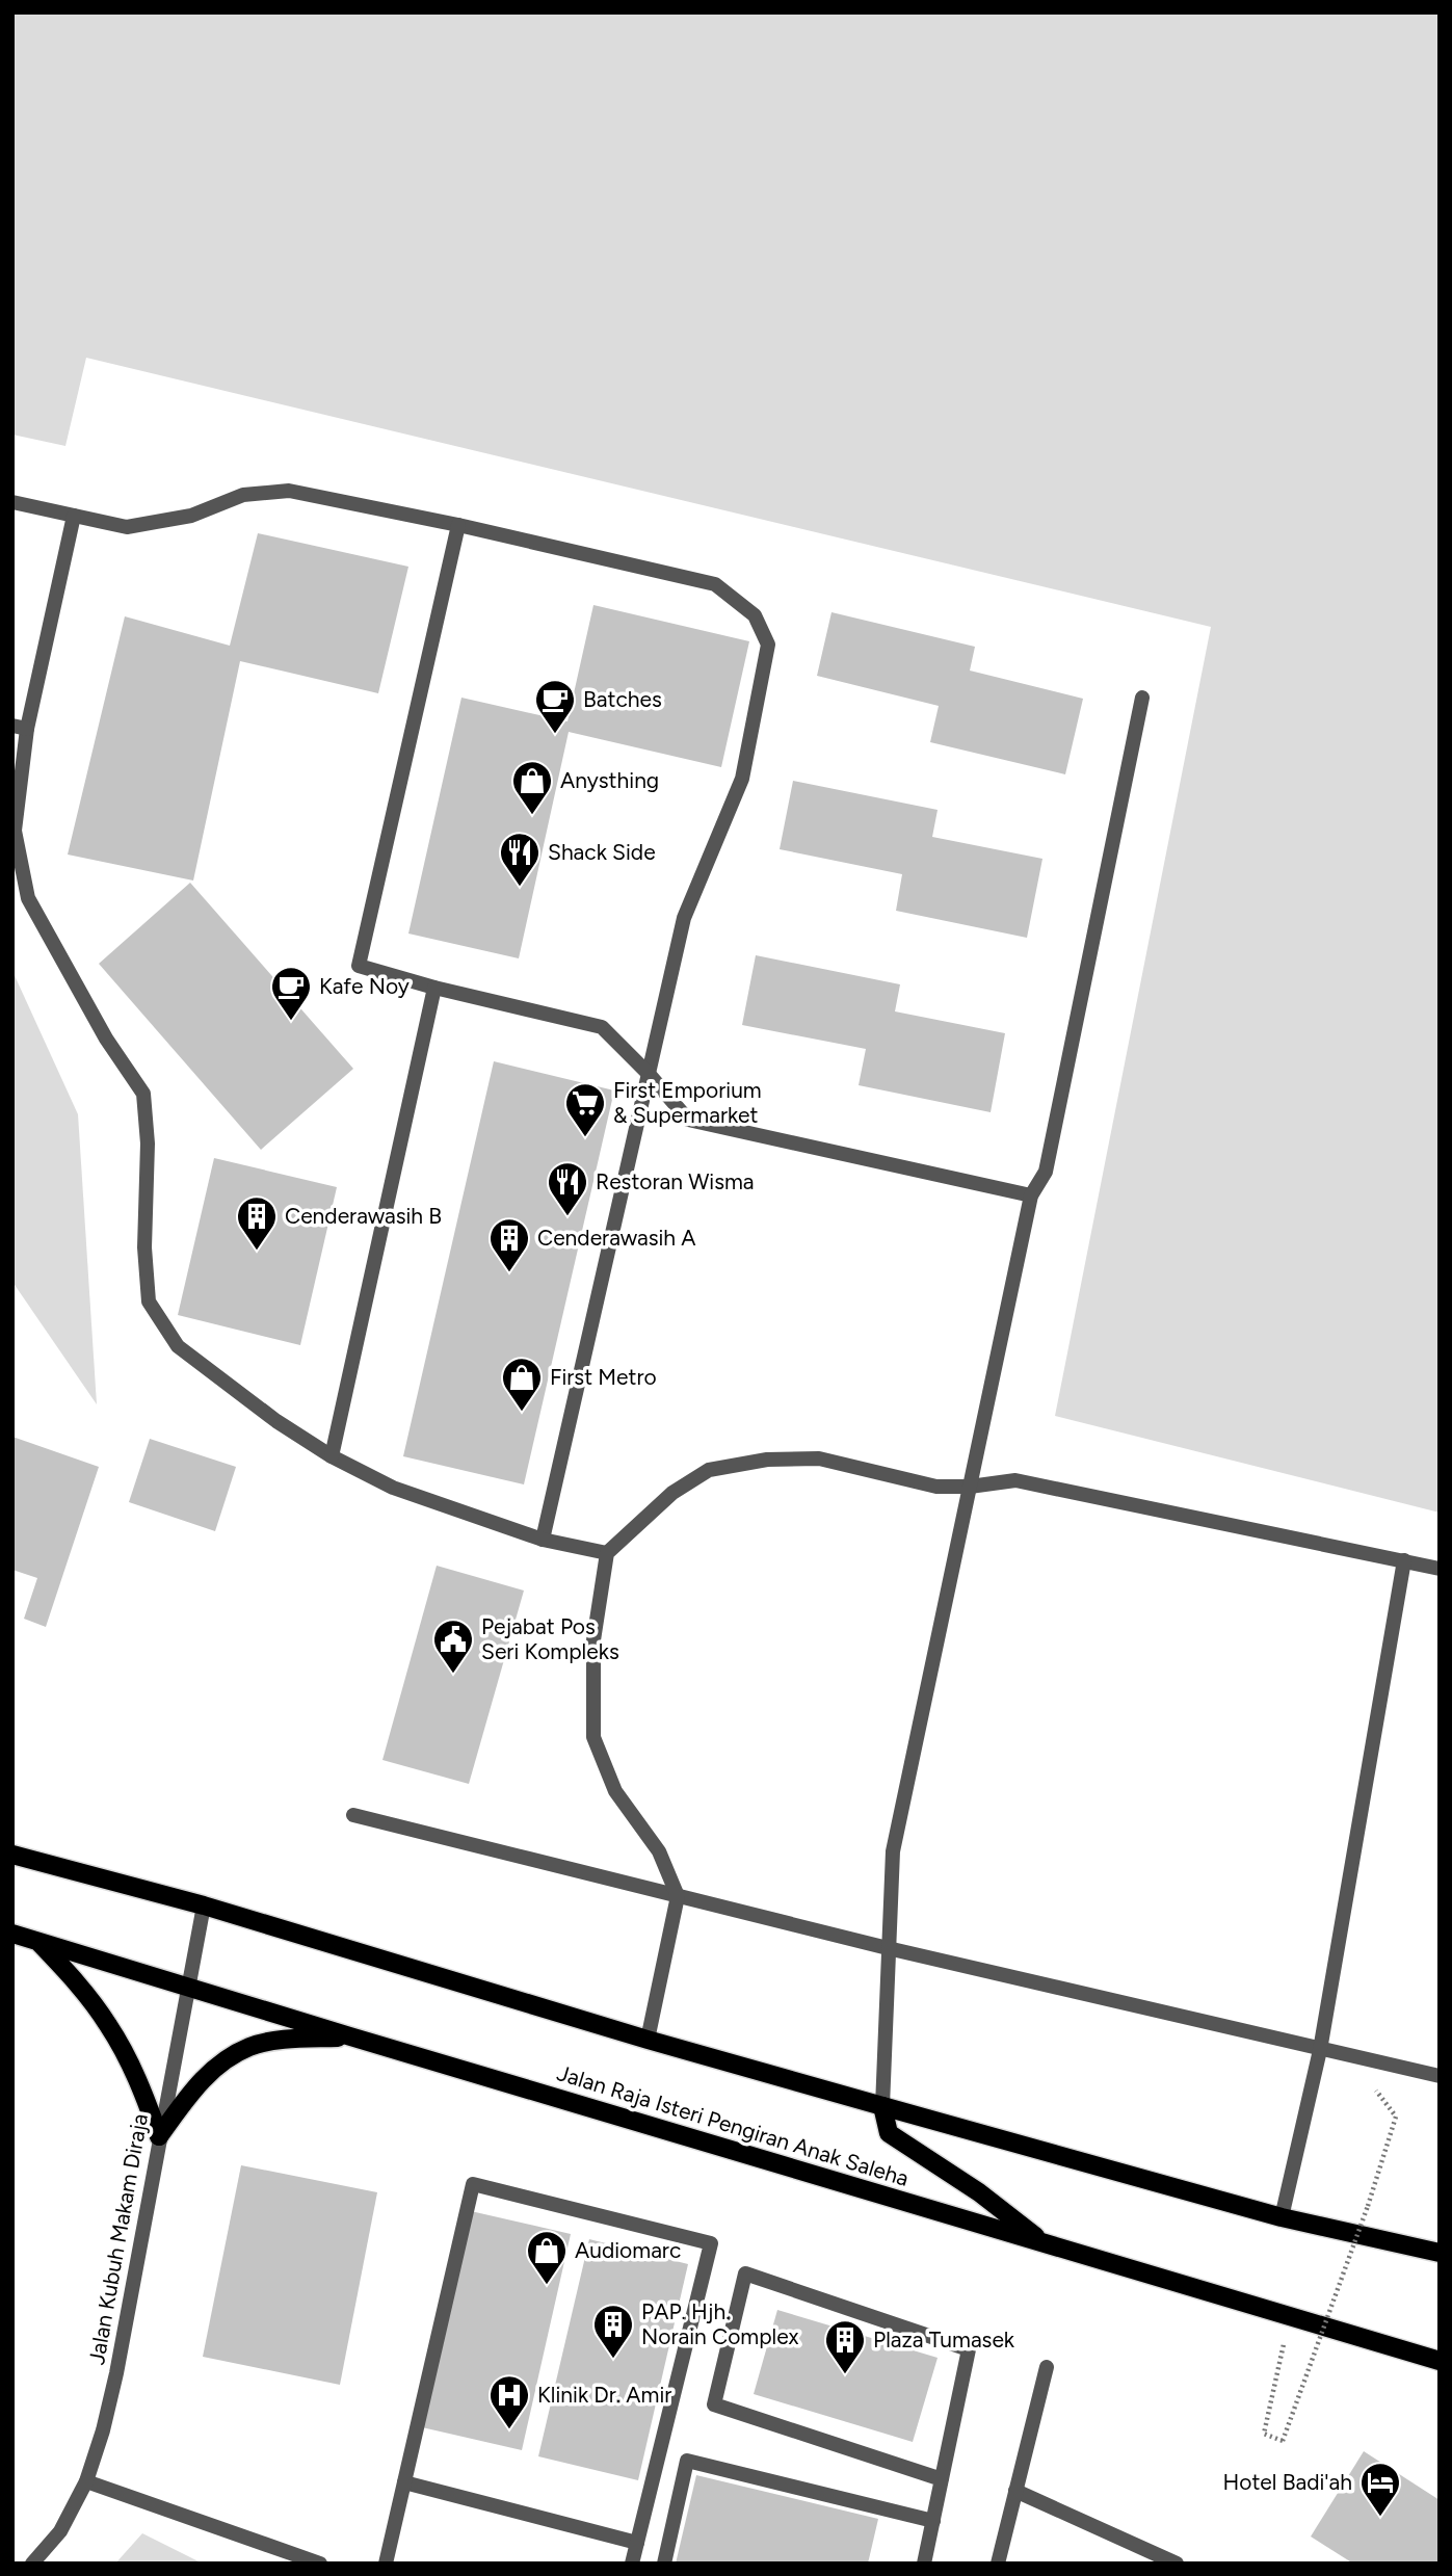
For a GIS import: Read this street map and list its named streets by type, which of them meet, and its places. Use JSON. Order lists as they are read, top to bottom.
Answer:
{
  "streets": {
    "main road": ["Jalan Raja Isteri Pengiran Anak Saleha"],
    "street": ["Jalan Kubuh Makam Diraja"]
  },
  "crossings": [
    ["Jalan Raja Isteri Pengiran Anak Saleha", "Jalan Kubuh Makam Diraja"]
  ],
  "places": {
    "cafe": ["Batches", "Kafe Noy"],
    "shop": ["Anysthing", "First Metro", "Audiomarc"],
    "restaurant": ["Shack Side", "Restoran Wisma"],
    "supermarket": ["First Emporium & Supermarket"],
    "building": [
      "Cenderawasih B",
      "Cenderawasih A",
      "PAP. Hjh. Norain Complex",
      "Plaza Tumasek"
    ],
    "public building": ["Pejabat Pos Seri Kompleks"],
    "hospital": ["Klinik Dr. Amir"],
    "hotel": ["Hotel Badi'ah"]
  }
}
